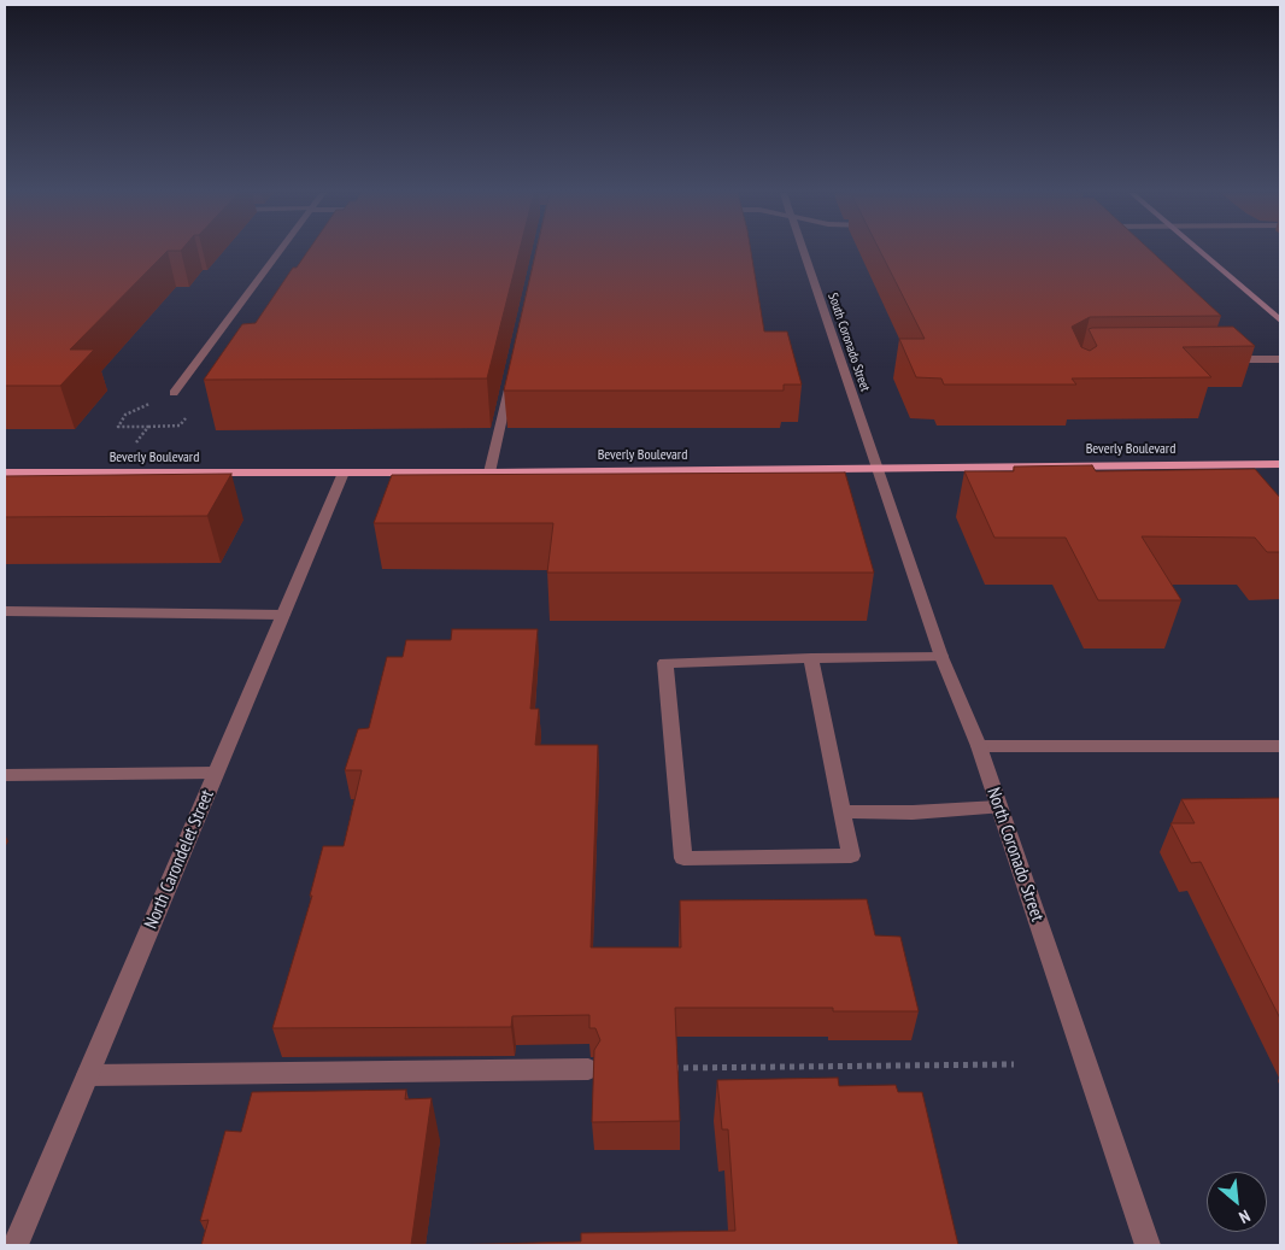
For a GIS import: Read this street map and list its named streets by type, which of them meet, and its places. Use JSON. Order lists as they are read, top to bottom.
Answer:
{
  "streets": {
    "main road": ["Beverly Boulevard"],
    "street": ["South Coronado Street", "North Coronado Street", "North Carondelet Street"]
  },
  "crossings": [
    ["South Coronado Street", "Beverly Boulevard"],
    ["South Coronado Street", "North Coronado Street"],
    ["Beverly Boulevard", "North Coronado Street"],
    ["Beverly Boulevard", "North Carondelet Street"]
  ],
  "north": "bottom right"
}
